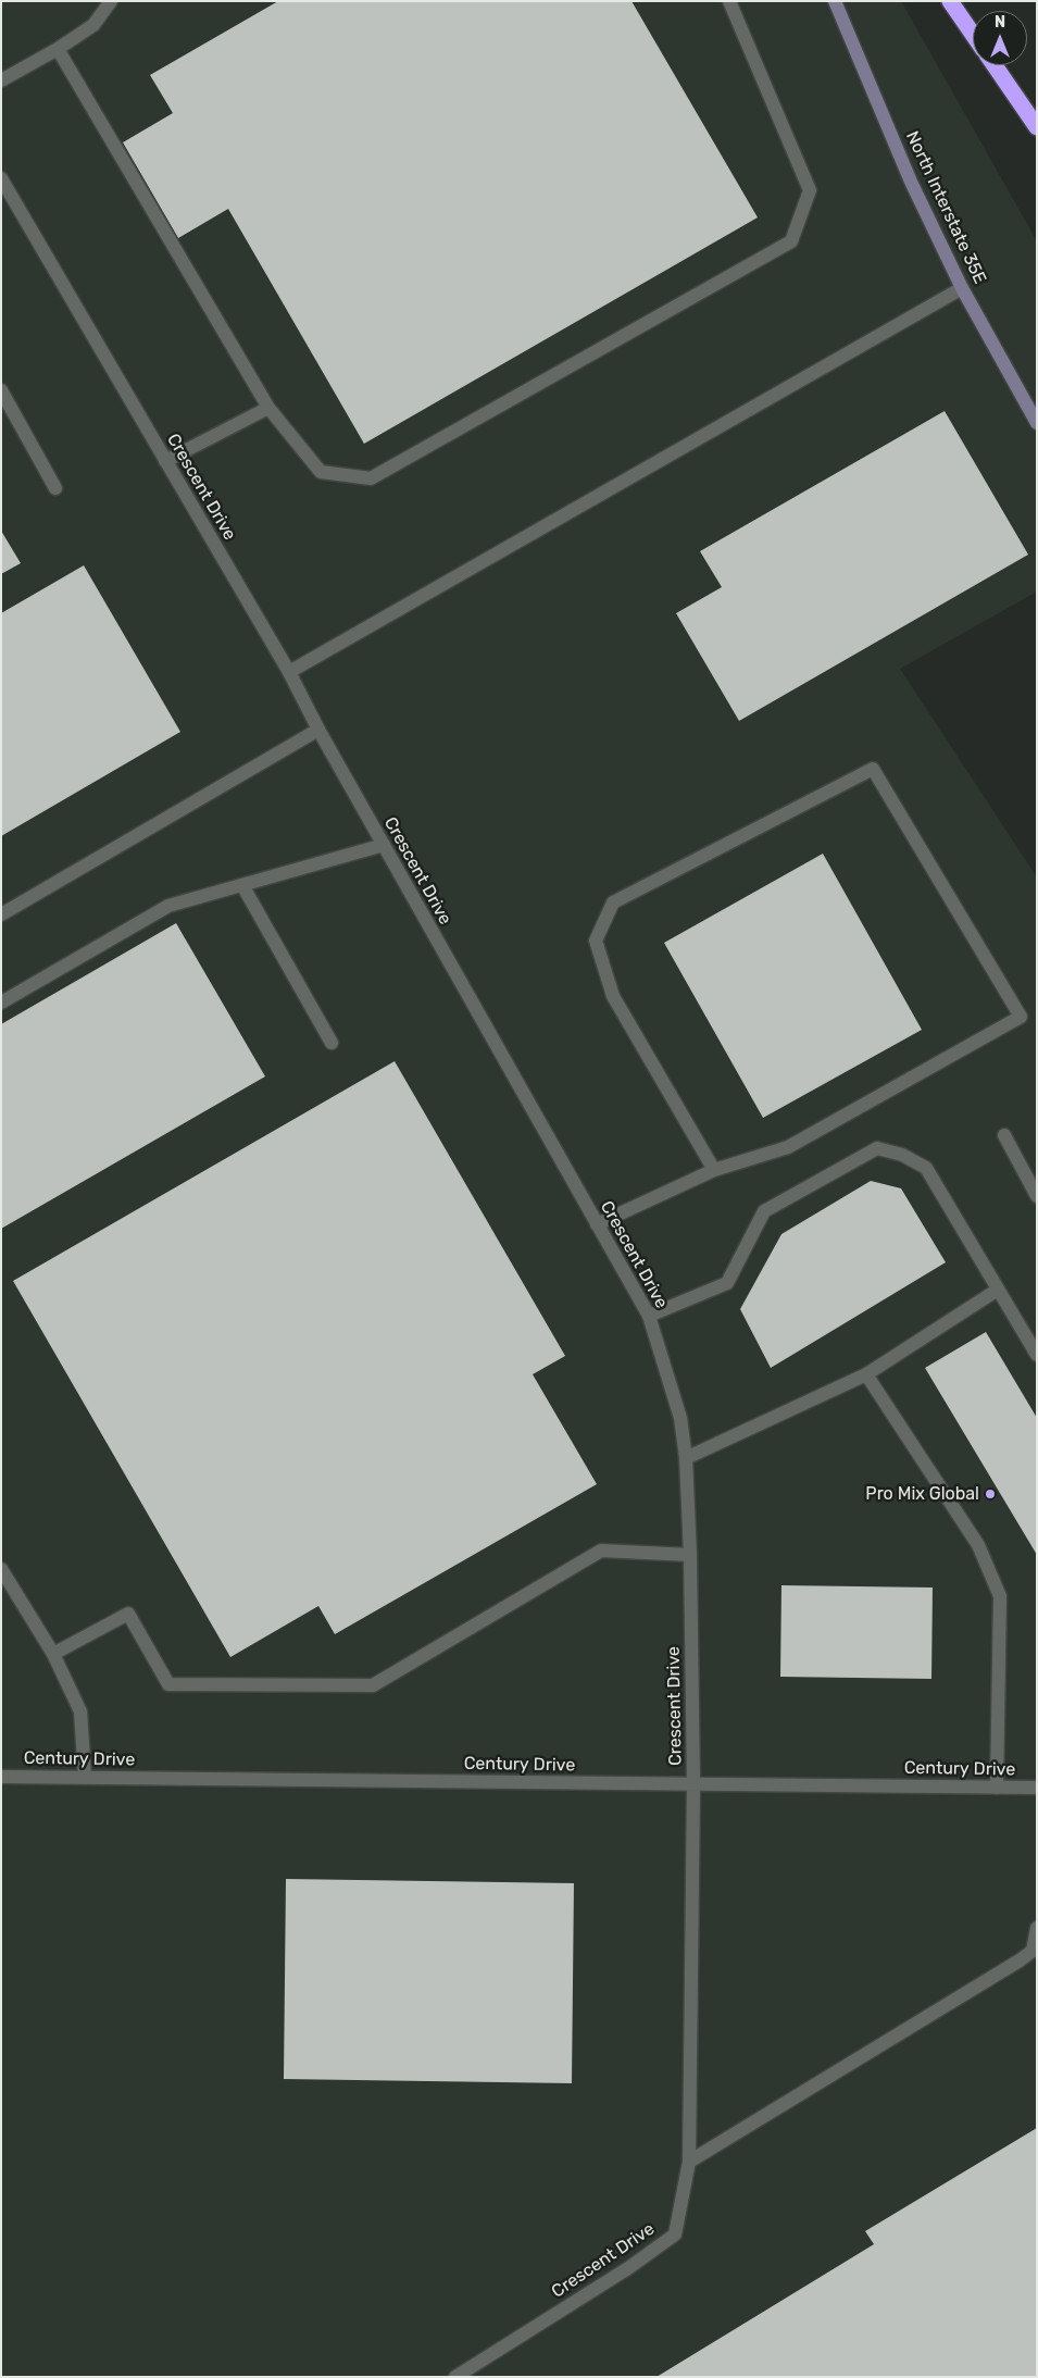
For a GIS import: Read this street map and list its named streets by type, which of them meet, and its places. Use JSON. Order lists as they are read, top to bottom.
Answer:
{
  "streets": {
    "main road": ["North Interstate 35E"],
    "street": ["Crescent Drive", "Century Drive"]
  },
  "crossings": [
    ["Crescent Drive", "Century Drive"]
  ],
  "places": ["Pro Mix Global"],
  "north": "top"
}
